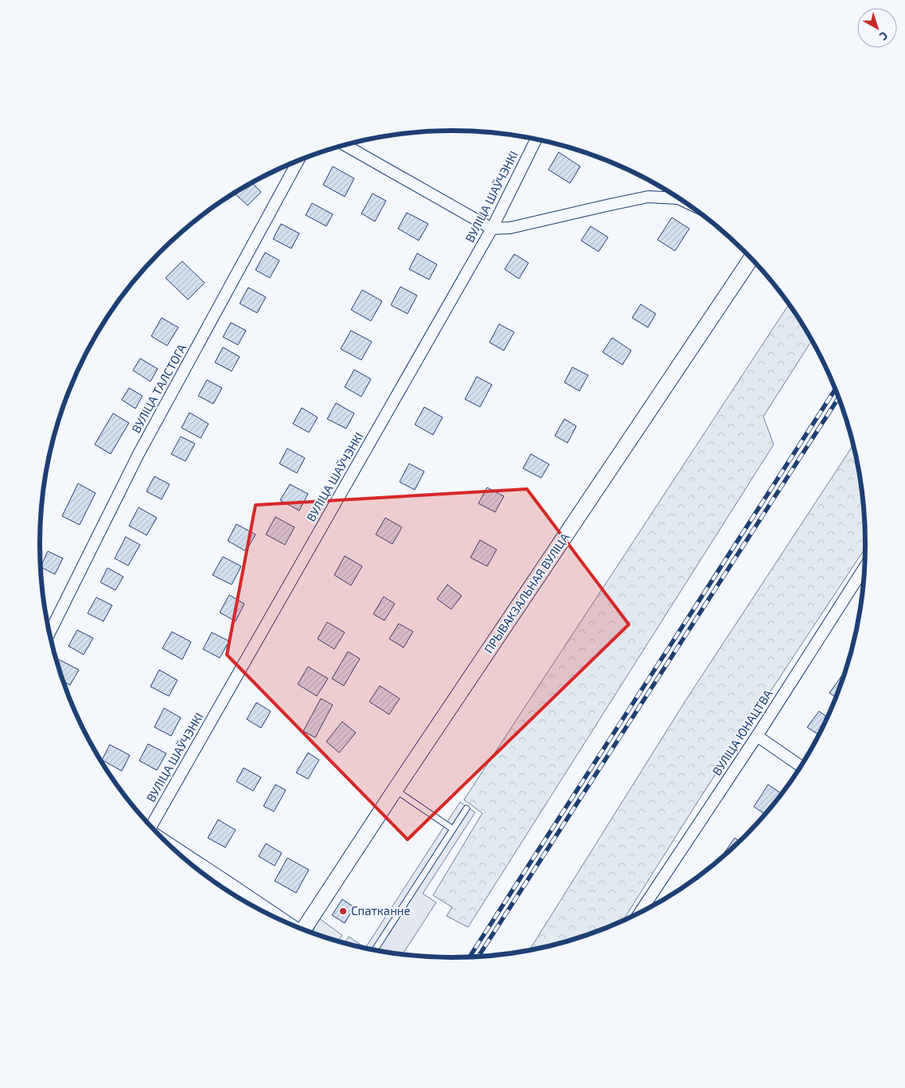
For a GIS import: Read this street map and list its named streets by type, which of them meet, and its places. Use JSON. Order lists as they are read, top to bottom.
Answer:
{
  "streets": {
    "street": [
      "ВУЛІЦА ШАЎЧЭНКІ",
      "ВУЛІЦА ТАЛСТОГА",
      "ПРЫВАКЗАЛЬНАЯ ВУЛІЦА",
      "ВУЛІЦА ЮНАЦТВА"
    ]
  },
  "places": ["Спатканне"],
  "north": "bottom right"
}
